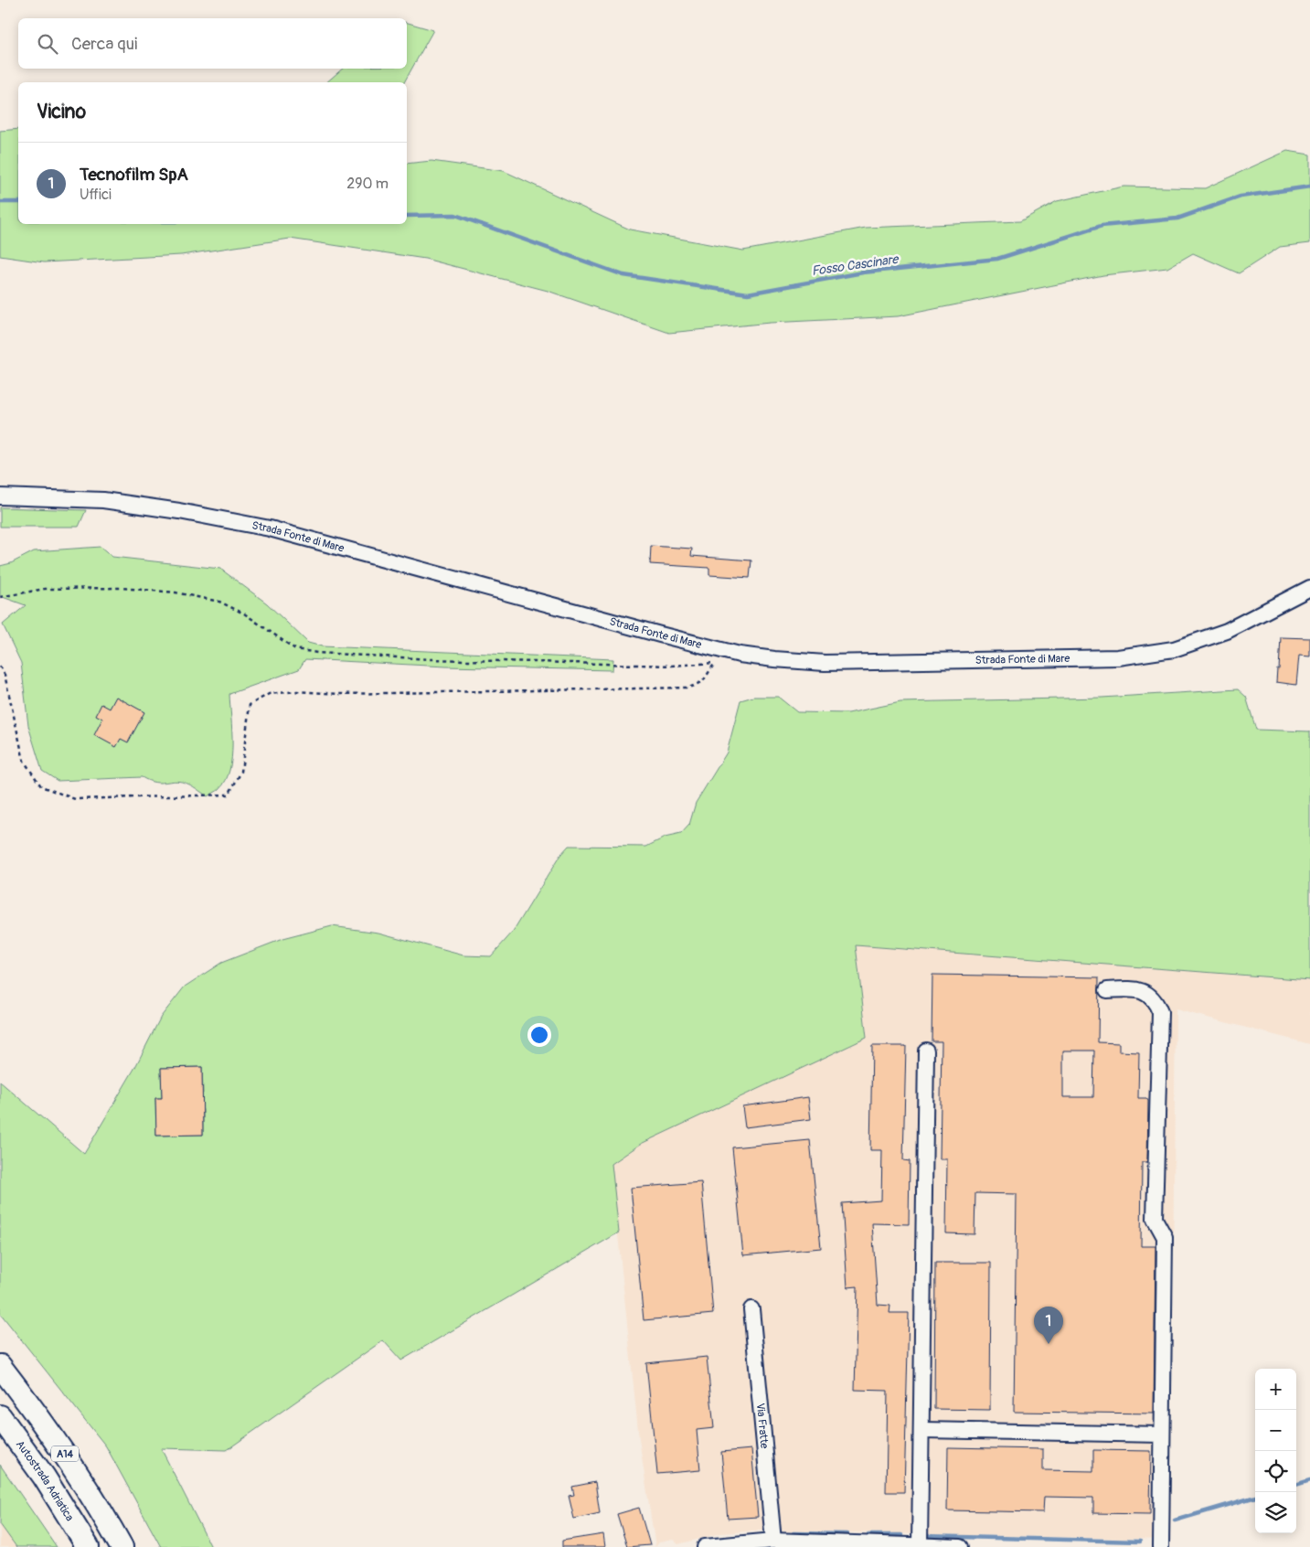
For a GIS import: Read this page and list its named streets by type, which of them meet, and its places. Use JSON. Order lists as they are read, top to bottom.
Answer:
{
  "streets": {
    "highway": ["A14", "Autostrada Adriatica"],
    "street": ["Strada Fonte di Mare", "Via Fratte"]
  },
  "water": ["Fosso Cascinare"],
  "page": {
    "search": "Cerca qui",
    "heading": "Vicino",
    "list": [
      {
        "mark": "1",
        "name": "Tecnofilm SpA",
        "note": "Uffici",
        "value": "290 m"
      }
    ],
    "pins": "1",
    "map_buttons": ["+", "−"]
  }
}
